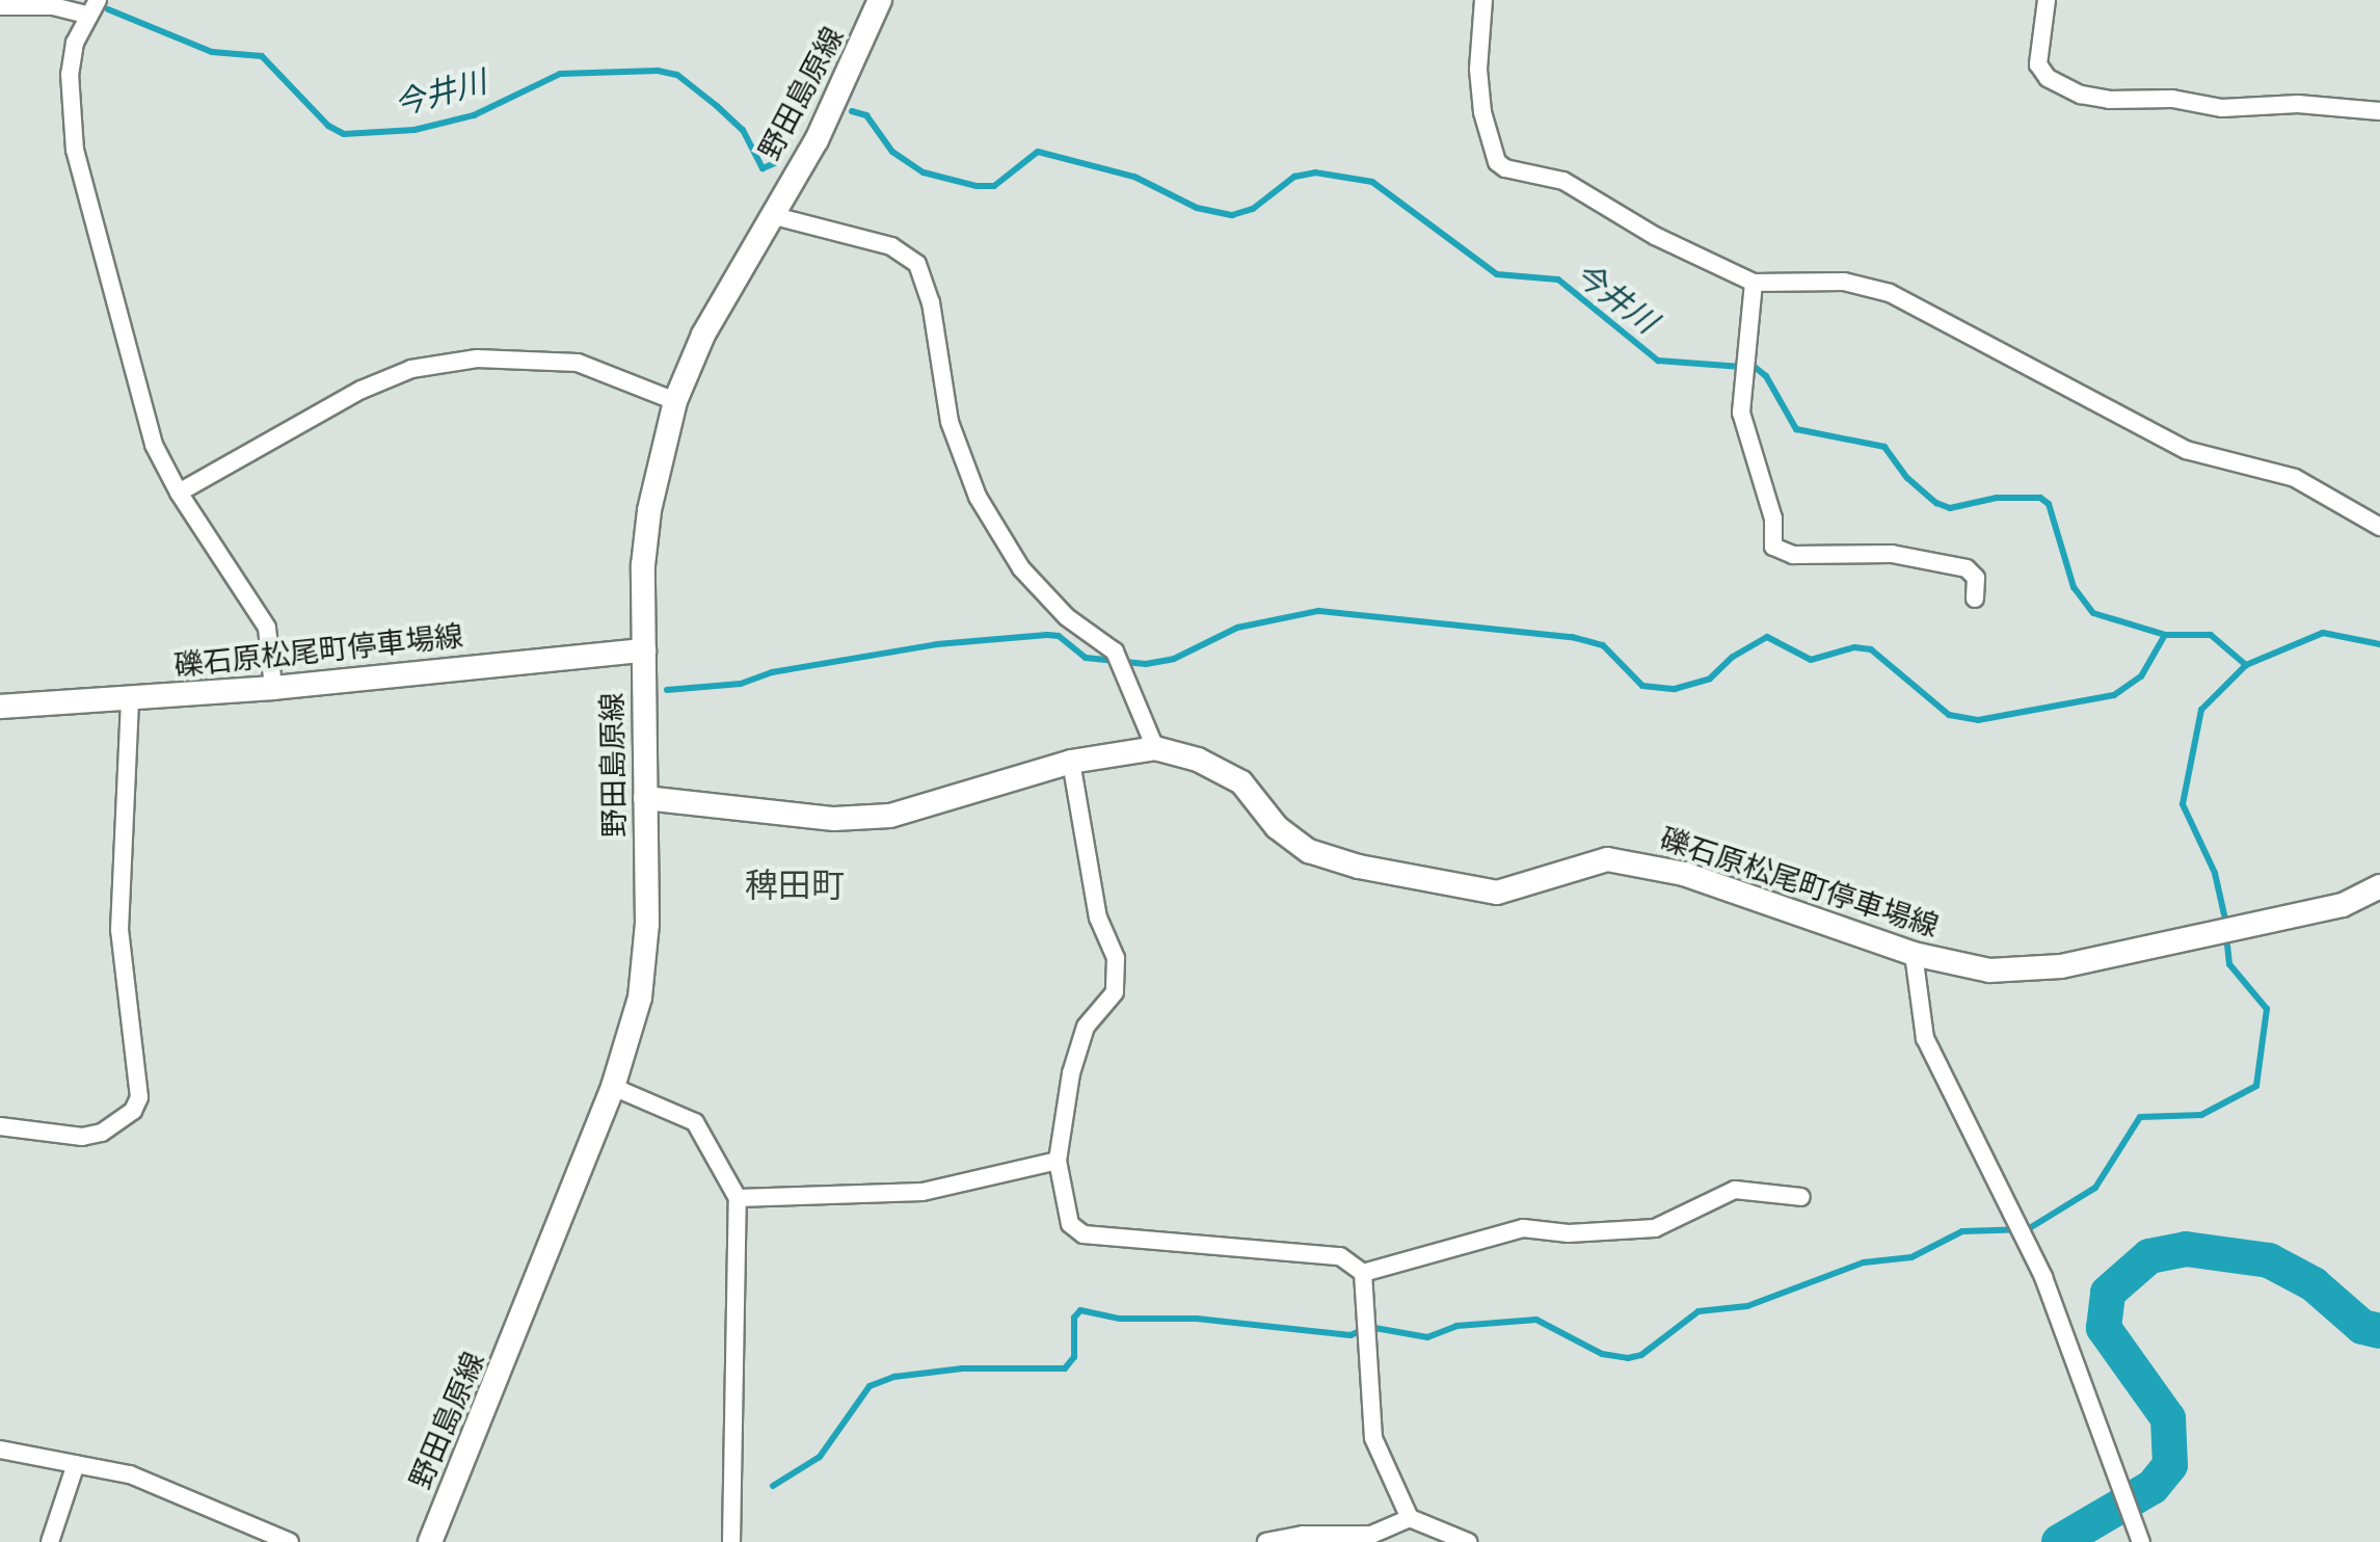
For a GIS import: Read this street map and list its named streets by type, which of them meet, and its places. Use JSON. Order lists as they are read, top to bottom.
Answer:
{
  "streets": {
    "main road": ["野田島原線", "礫石原松尾町停車場線"]
  },
  "crossings": [
    ["野田島原線", "礫石原松尾町停車場線"]
  ],
  "districts": ["稗田町"],
  "water": ["今井川"]
}
